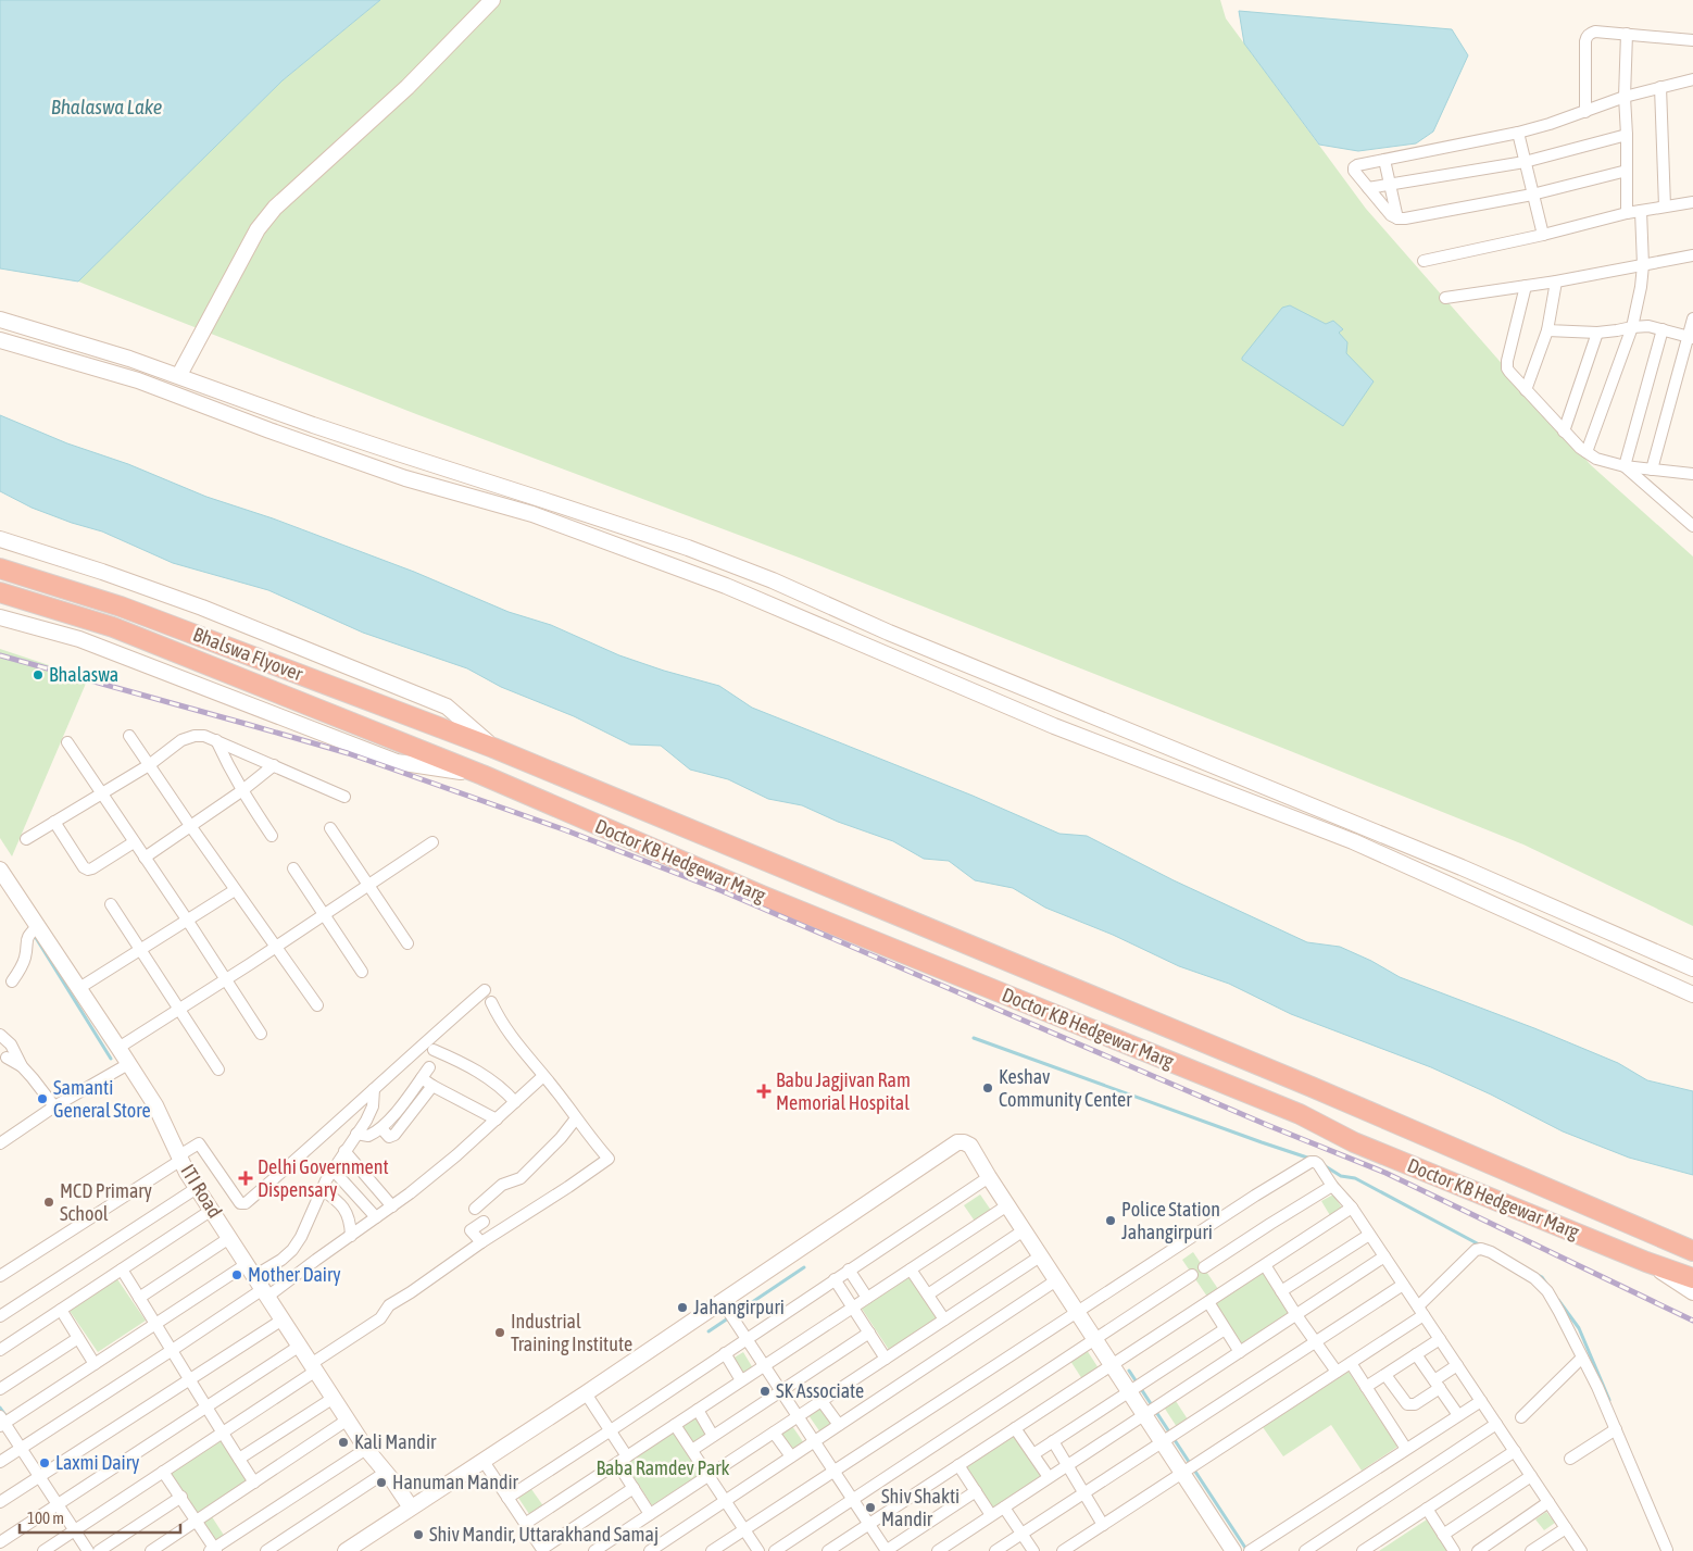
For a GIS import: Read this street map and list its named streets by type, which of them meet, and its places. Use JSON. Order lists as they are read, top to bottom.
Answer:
{
  "streets": {
    "highway": ["Bhalswa Flyover", "Doctor KB Hedgewar Marg"],
    "street": ["ITI Road"]
  },
  "crossings": [
    ["Bhalswa Flyover", "Doctor KB Hedgewar Marg"]
  ],
  "water": ["Bhalaswa Lake"],
  "parks": ["Baba Ramdev Park"],
  "places": {
    "other": [
      "Bhalaswa",
      "Keshav Community Center",
      "Samanti General Store",
      "MCD Primary School",
      "Police Station Jahangirpuri",
      "Mother Dairy",
      "Jahangirpuri",
      "Industrial Training Institute",
      "SK Associate",
      "Kali Mandir",
      "Laxmi Dairy",
      "Hanuman Mandir",
      "Shiv Shakti Mandir",
      "Shiv Mandir, Uttarakhand Samaj"
    ],
    "health": ["Babu Jagjivan Ram Memorial Hospital", "Delhi Government Dispensary"]
  },
  "scale_bar": "100 m"
}
